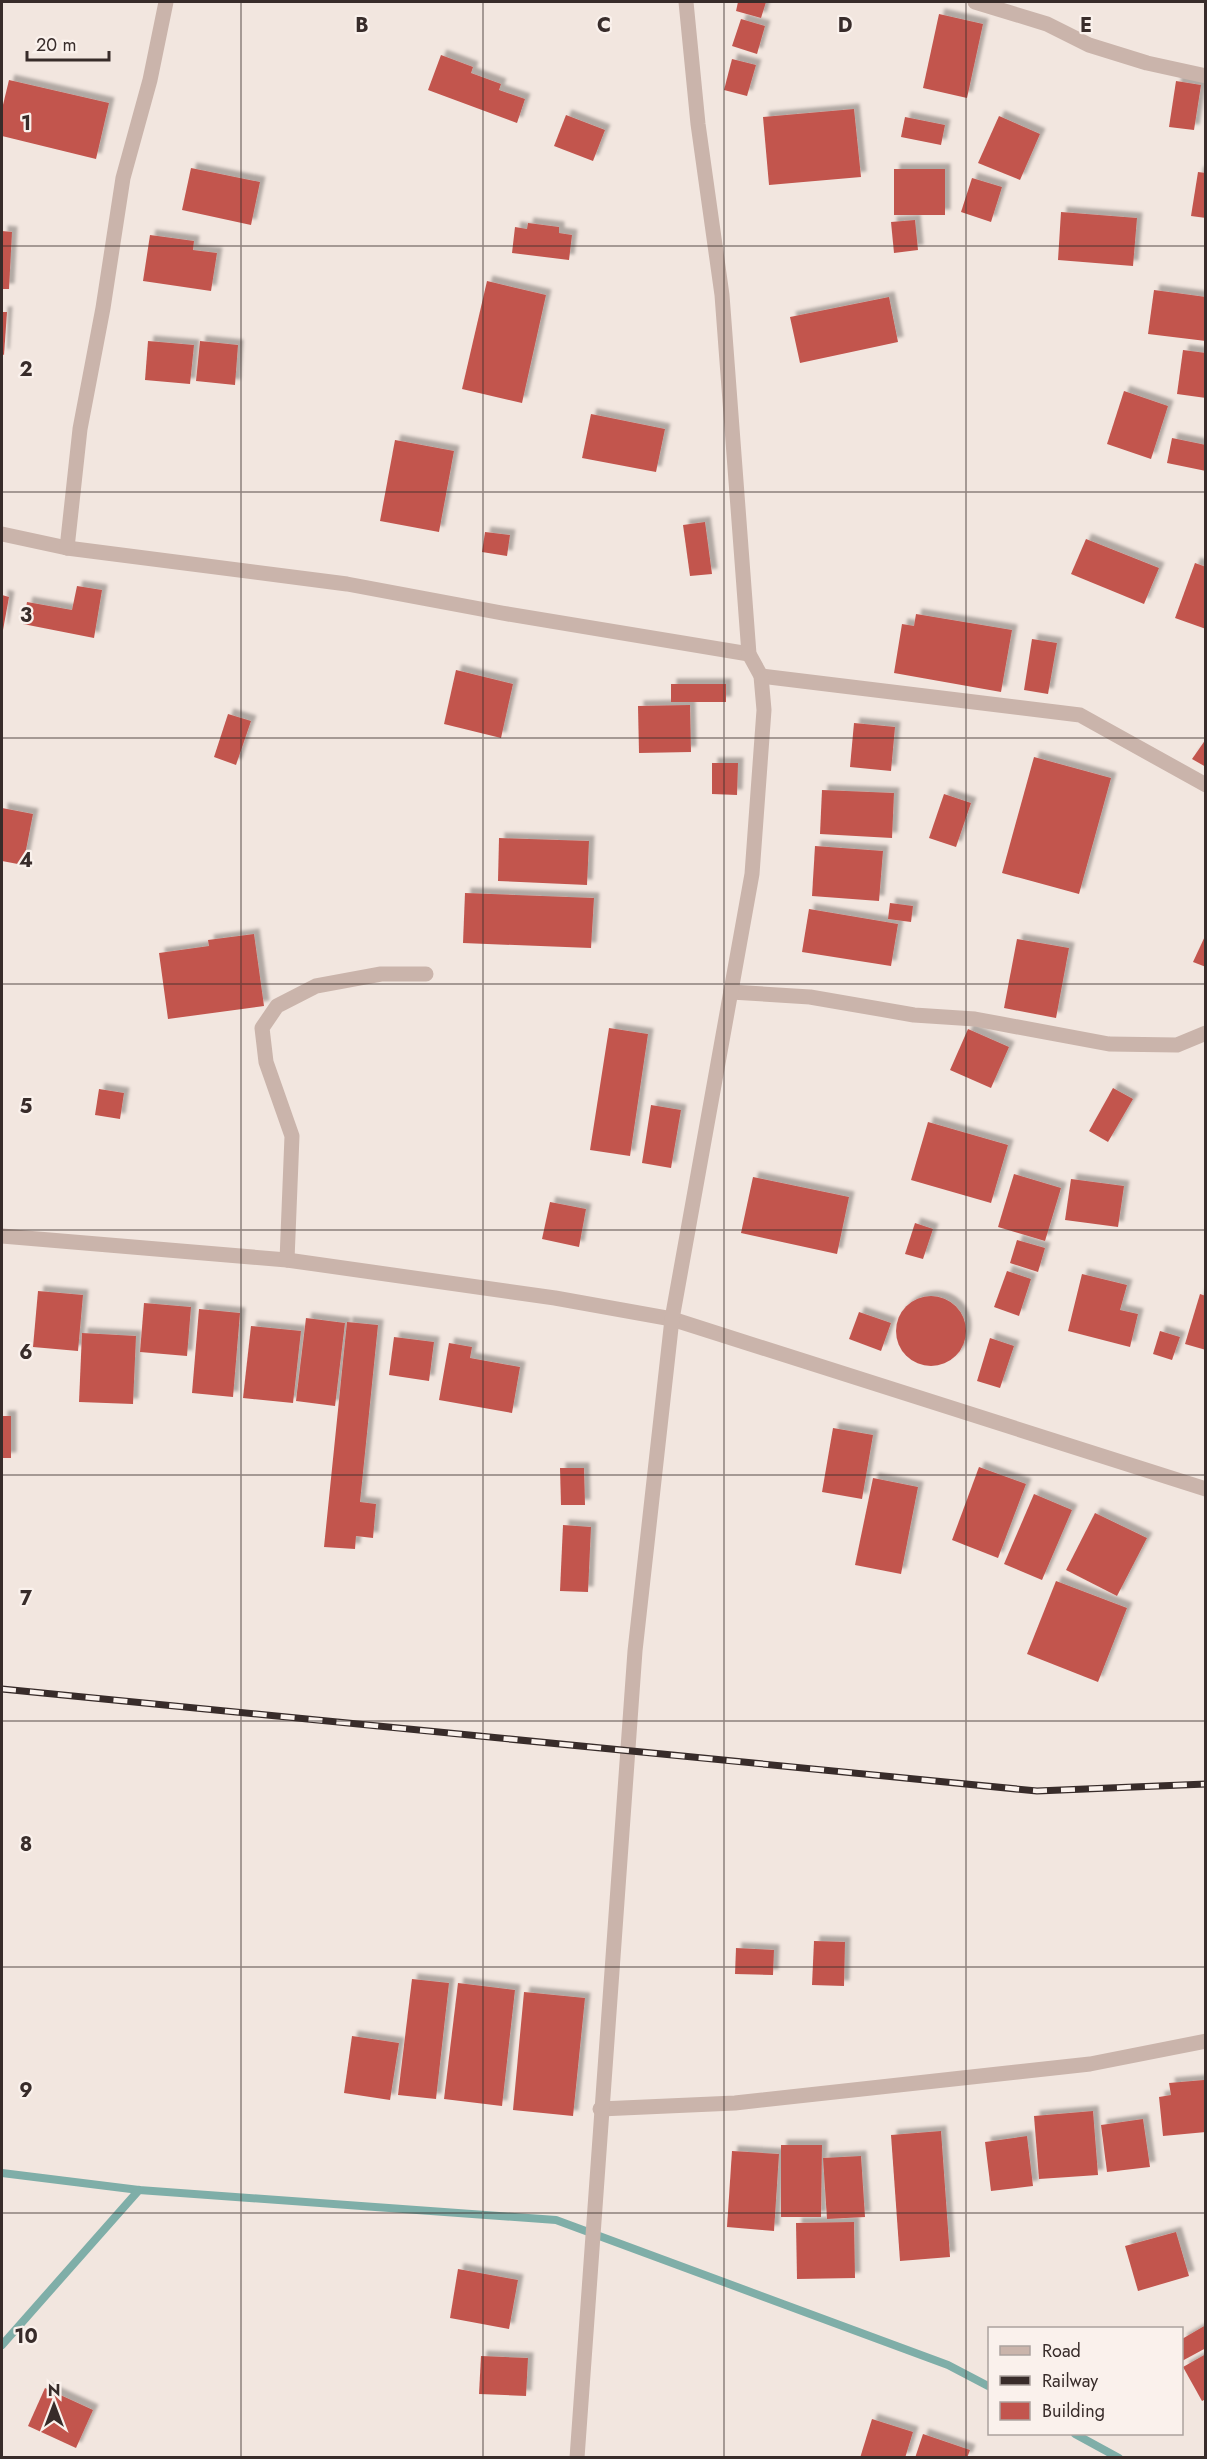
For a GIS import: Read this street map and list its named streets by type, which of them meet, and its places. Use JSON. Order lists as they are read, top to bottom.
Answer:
{
  "legend": ["Road", "Railway", "Building"],
  "scale_bar": "20 m",
  "north": "top",
  "grid": {
    "columns": [
      "B",
      "C",
      "D",
      "E"
    ],
    "rows": [
      "1",
      "2",
      "3",
      "4",
      "5",
      "6",
      "7",
      "8",
      "9",
      "10"
    ]
  }
}
